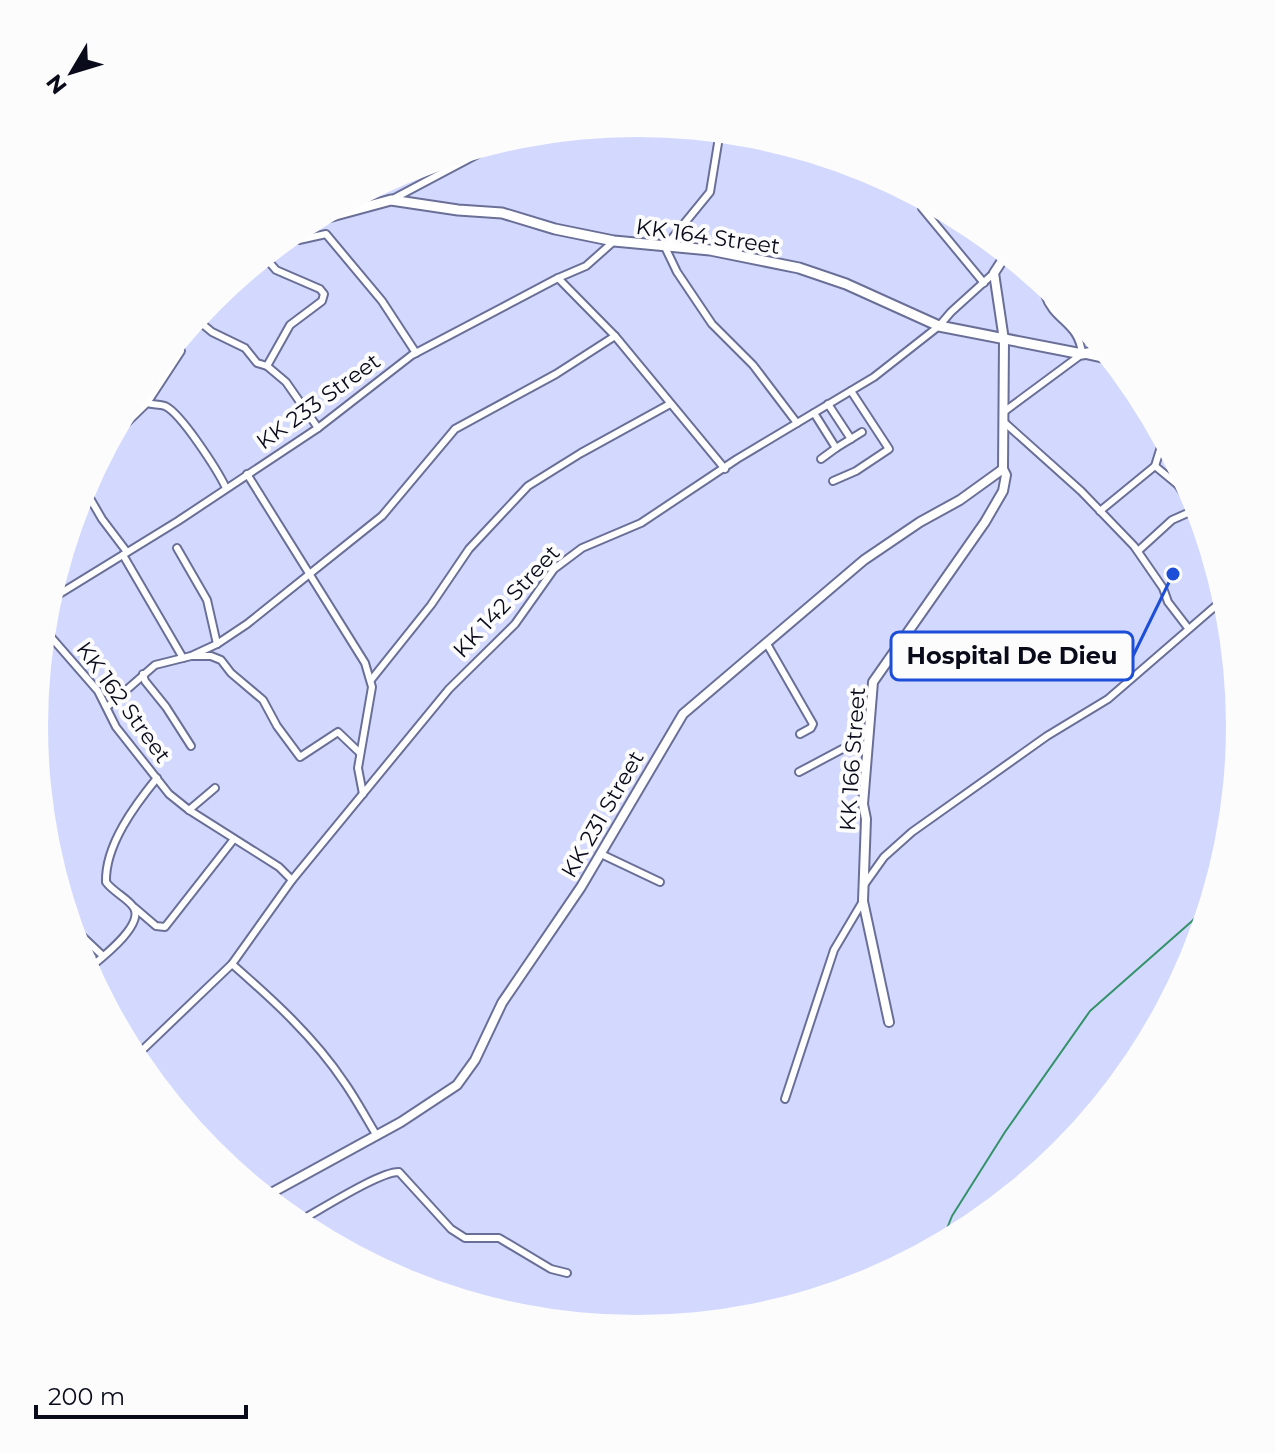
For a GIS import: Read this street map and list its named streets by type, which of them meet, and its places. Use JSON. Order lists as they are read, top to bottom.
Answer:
{
  "streets": {
    "main road": ["KK 164 Street"],
    "street": [
      "KK 233 Street",
      "KK 142 Street",
      "KK 162 Street",
      "KK 166 Street",
      "KK 231 Street"
    ]
  },
  "crossings": [
    ["KK 164 Street", "KK 233 Street"],
    ["KK 164 Street", "KK 142 Street"],
    ["KK 164 Street", "KK 166 Street"],
    ["KK 142 Street", "KK 162 Street"],
    ["KK 142 Street", "KK 166 Street"],
    ["KK 166 Street", "KK 231 Street"]
  ],
  "places": ["Hospital De Dieu"],
  "scale_bar": "200 m",
  "north": "bottom left"
}
